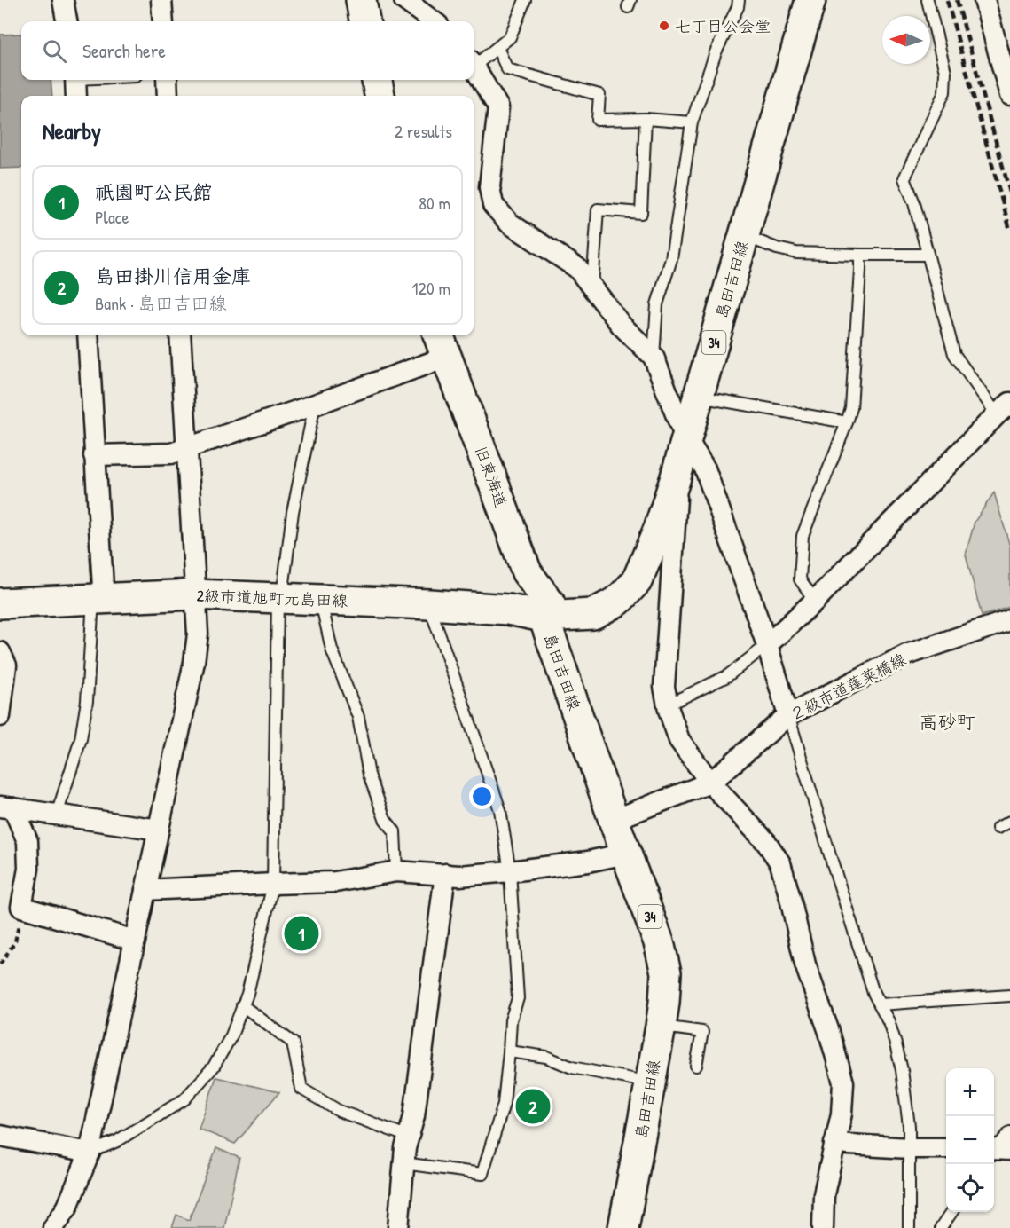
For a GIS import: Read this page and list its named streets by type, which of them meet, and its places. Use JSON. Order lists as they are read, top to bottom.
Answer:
{
  "streets": {
    "main road": [
      "島田吉田線",
      "34",
      "旧東海道",
      "2級市道旭町元島田線"
    ],
    "street": ["２級市道蓬莱橋線"]
  },
  "crossings": [
    ["島田吉田線", "旧東海道"],
    ["島田吉田線", "2級市道旭町元島田線"],
    ["島田吉田線", "２級市道蓬莱橋線"],
    ["旧東海道", "2級市道旭町元島田線"]
  ],
  "districts": ["高砂町"],
  "places": ["七丁目公会堂"],
  "north": "left",
  "page": {
    "search": "Search here",
    "heading": ["Nearby", "2 results"],
    "list": [
      {
        "mark": "1",
        "name": "祇園町公民館",
        "note": "Place",
        "value": "80 m"
      },
      {
        "mark": "2",
        "name": "島田掛川信用金庫",
        "note": "Bank · 島田吉田線",
        "value": "120 m"
      }
    ],
    "pins": ["1", "2"],
    "map_buttons": ["+", "−"]
  }
}
